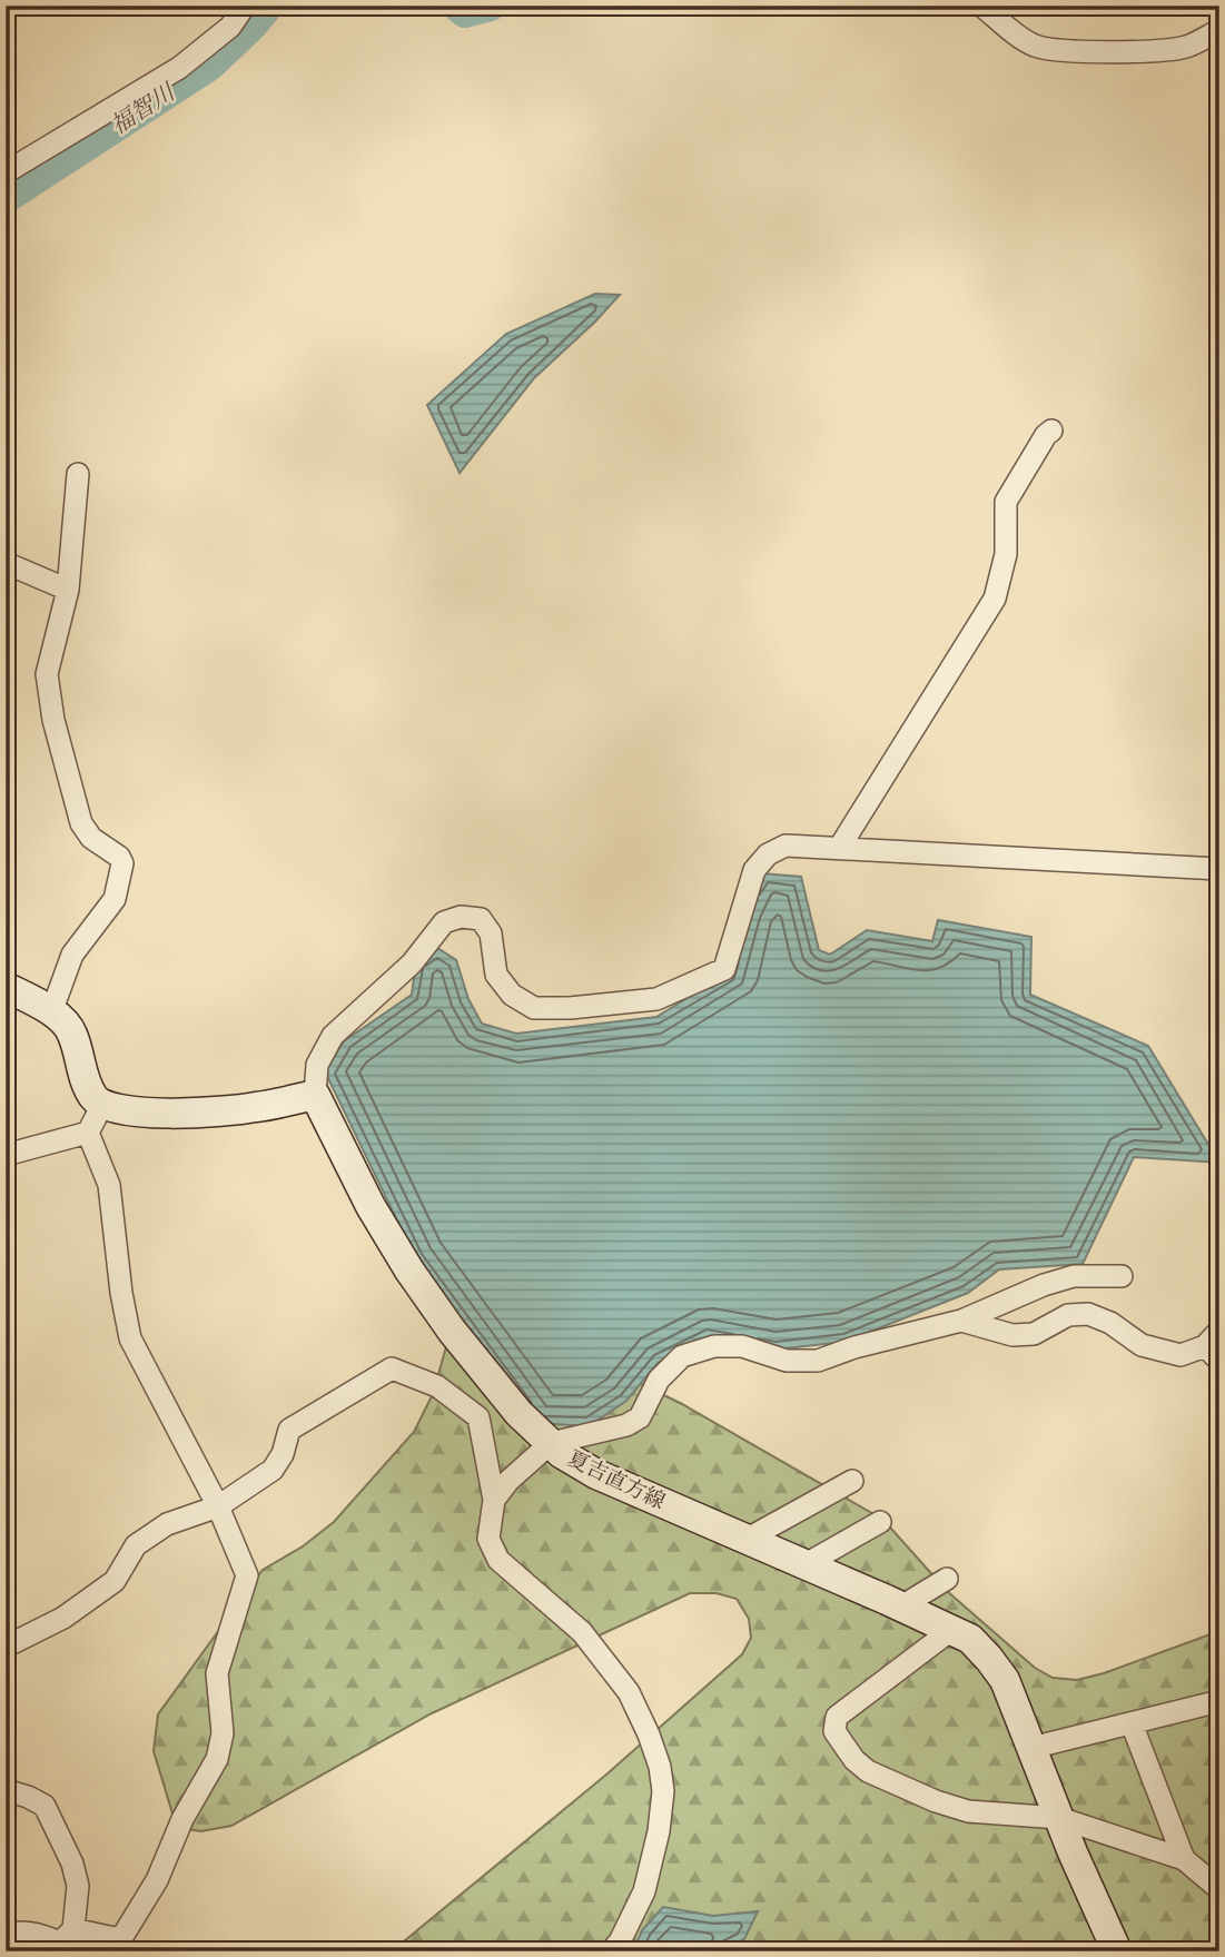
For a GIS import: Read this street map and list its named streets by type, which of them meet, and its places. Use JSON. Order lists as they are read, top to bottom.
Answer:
{
  "streets": {
    "main road": ["夏吉直方線"]
  },
  "water": ["福智川"]
}
